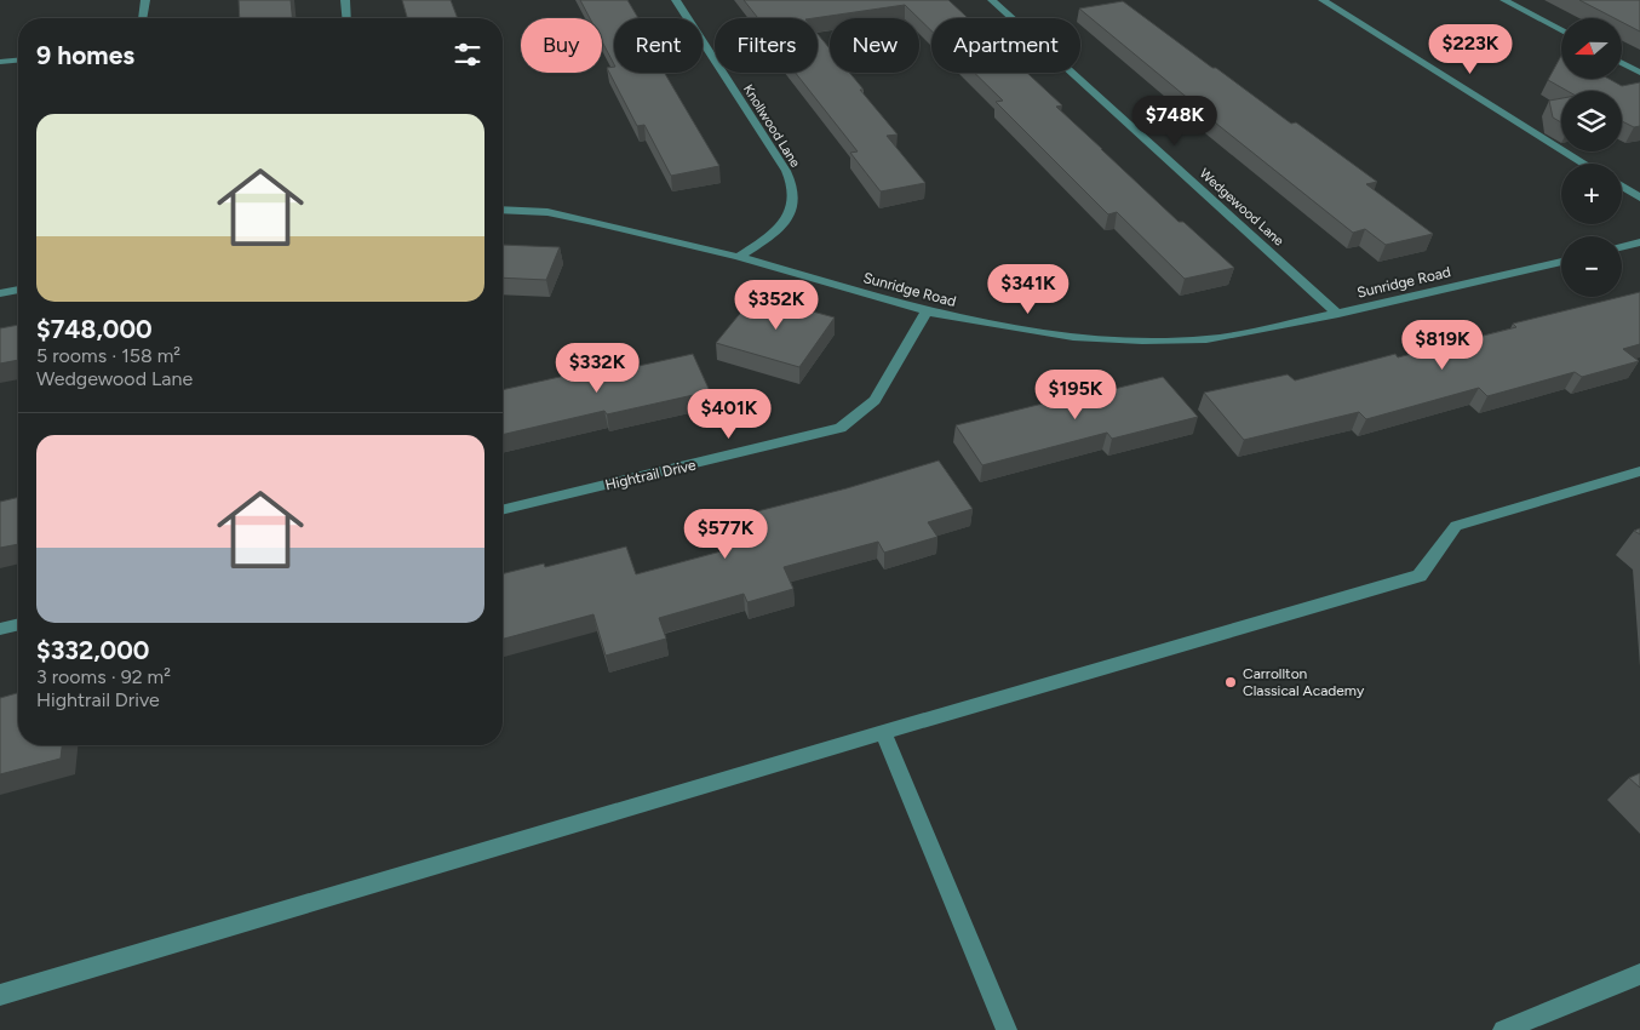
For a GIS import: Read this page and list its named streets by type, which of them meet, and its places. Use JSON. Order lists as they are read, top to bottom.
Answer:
{
  "streets": {
    "street": [
      "Knollwood Lane",
      "Wedgewood Lane",
      "Sunridge Road",
      "Hightrail Drive"
    ]
  },
  "crossings": [
    ["Knollwood Lane", "Sunridge Road"],
    ["Wedgewood Lane", "Sunridge Road"],
    ["Sunridge Road", "Hightrail Drive"]
  ],
  "places": ["Carrollton Classical Academy"],
  "north": "left",
  "page": {
    "map_buttons": ["+", "−"],
    "chip": [
      "Buy",
      "Rent",
      "Filters",
      "New",
      "Apartment"
    ],
    "heading": "9 homes",
    "price": [
      "$223K",
      "$748K",
      "$341K",
      "$352K",
      "$819K",
      "$332K",
      "$195K",
      "$401K",
      "$577K"
    ],
    "list": [
      {
        "name": "$748,000",
        "note": "5 rooms · 158 m² · Wedgewood Lane"
      },
      {
        "name": "$332,000",
        "note": "3 rooms · 92 m² · Hightrail Drive"
      }
    ]
  }
}
